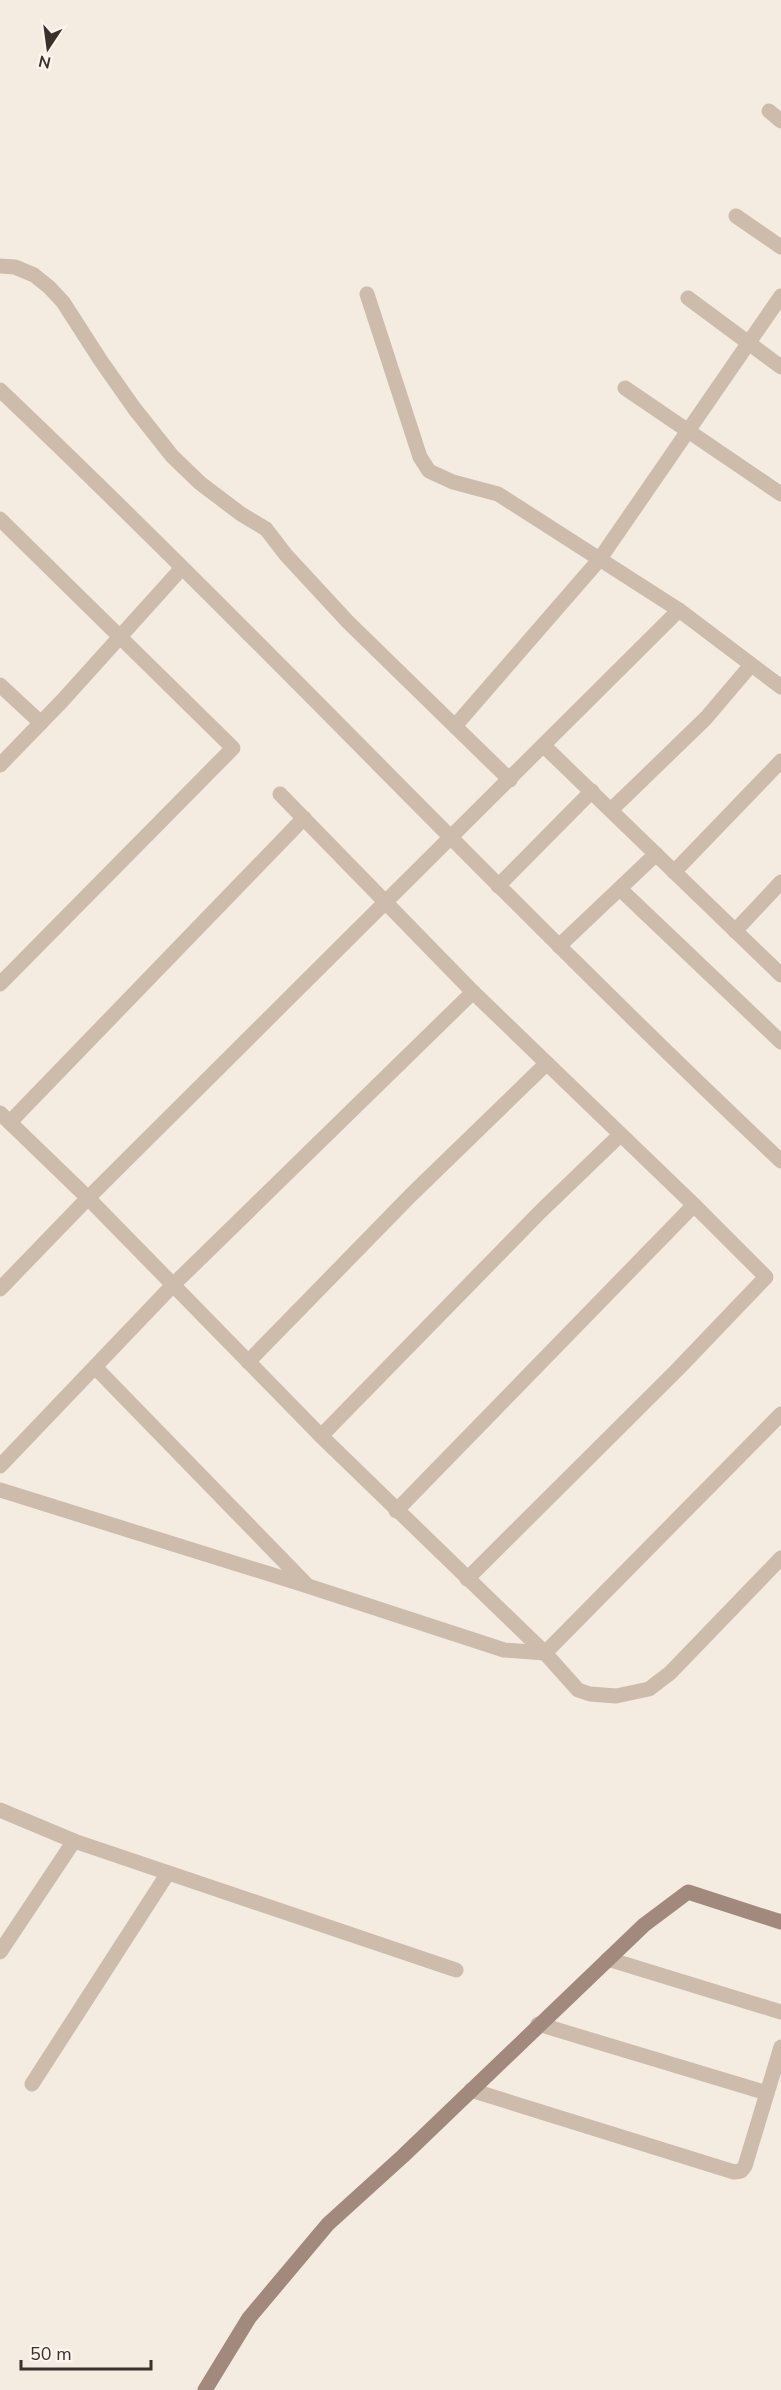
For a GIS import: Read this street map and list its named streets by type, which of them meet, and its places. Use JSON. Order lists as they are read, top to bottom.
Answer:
{
  "scale_bar": "50 m",
  "north": "bottom"
}
